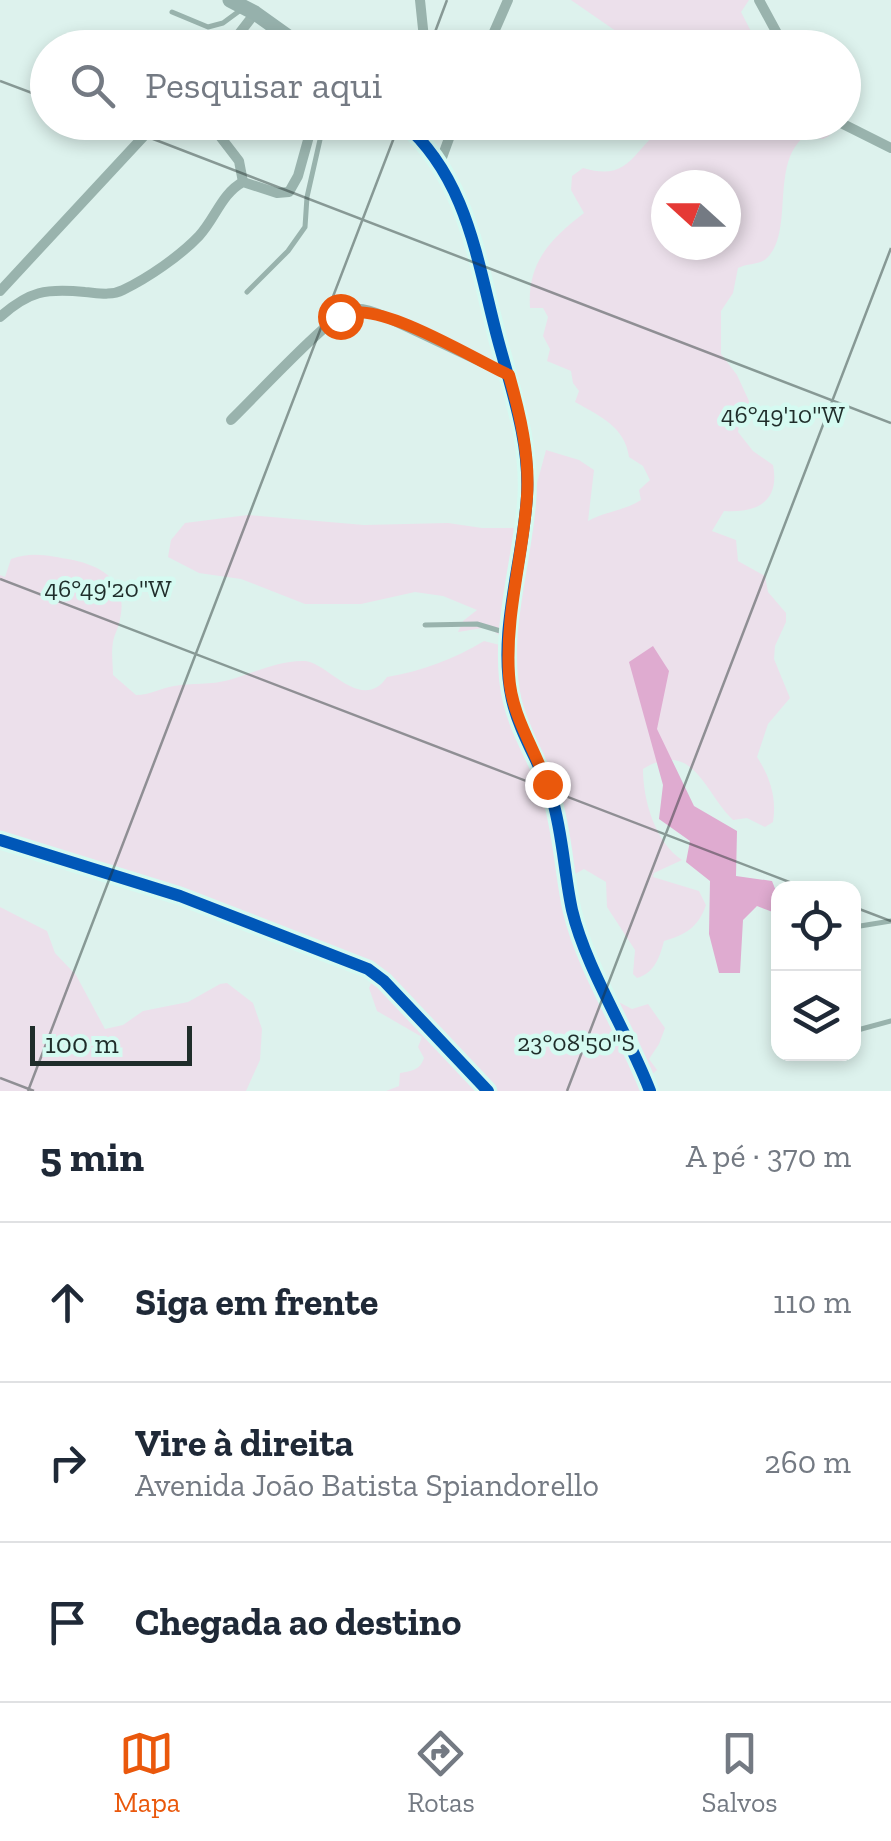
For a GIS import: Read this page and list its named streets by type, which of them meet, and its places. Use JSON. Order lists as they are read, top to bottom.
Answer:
{
  "scale_bar": "100 m",
  "north": "left",
  "page": {
    "search": "Pesquisar aqui",
    "scale": "100 m",
    "heading": ["5 min", "A pé · 370 m"],
    "list": [
      ["Siga em frente", "110 m"],
      ["Vire à direita", "Avenida João Batista Spiandorello", "260 m"],
      "Chegada ao destino"
    ],
    "nav": ["Mapa", "Rotas", "Salvos"]
  },
  "coordinates": ["46°49'10\"W", "46°49'20\"W", "23°08'50\"S"]
}
